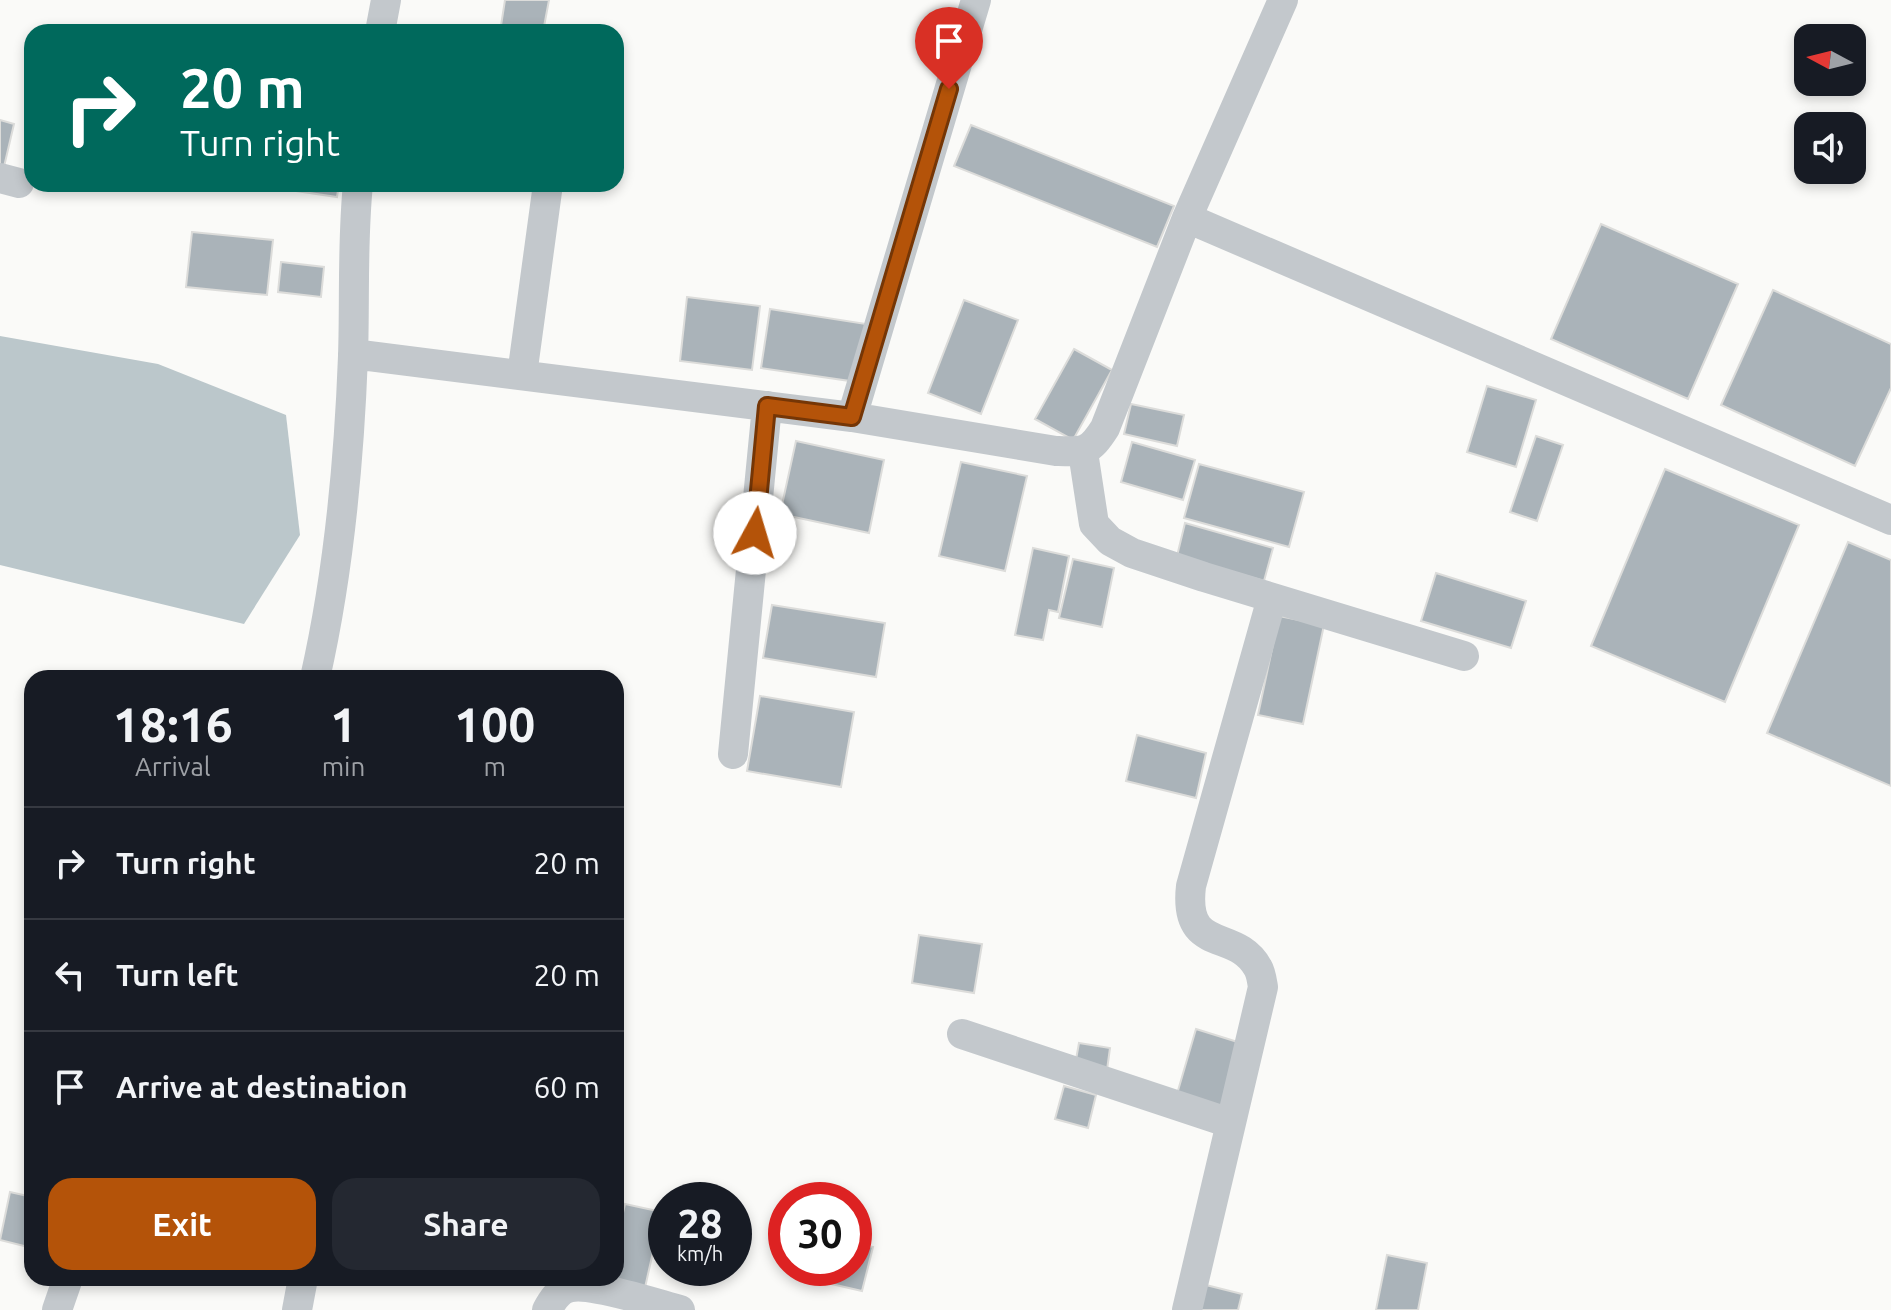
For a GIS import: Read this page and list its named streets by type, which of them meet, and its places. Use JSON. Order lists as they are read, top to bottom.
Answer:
{
  "north": "left",
  "page": {
    "turn": ["20 m", "Turn right"],
    "eta": [
      "18:16",
      "Arrival",
      "1",
      "min",
      "100",
      "m"
    ],
    "list": [
      {
        "name": "Turn right",
        "value": "20 m"
      },
      {
        "name": "Turn left",
        "value": "20 m"
      },
      {
        "name": "Arrive at destination",
        "value": "60 m"
      }
    ],
    "buttons": ["Exit", "Share"],
    "speed": "28 km/h",
    "limit": "30"
  }
}
